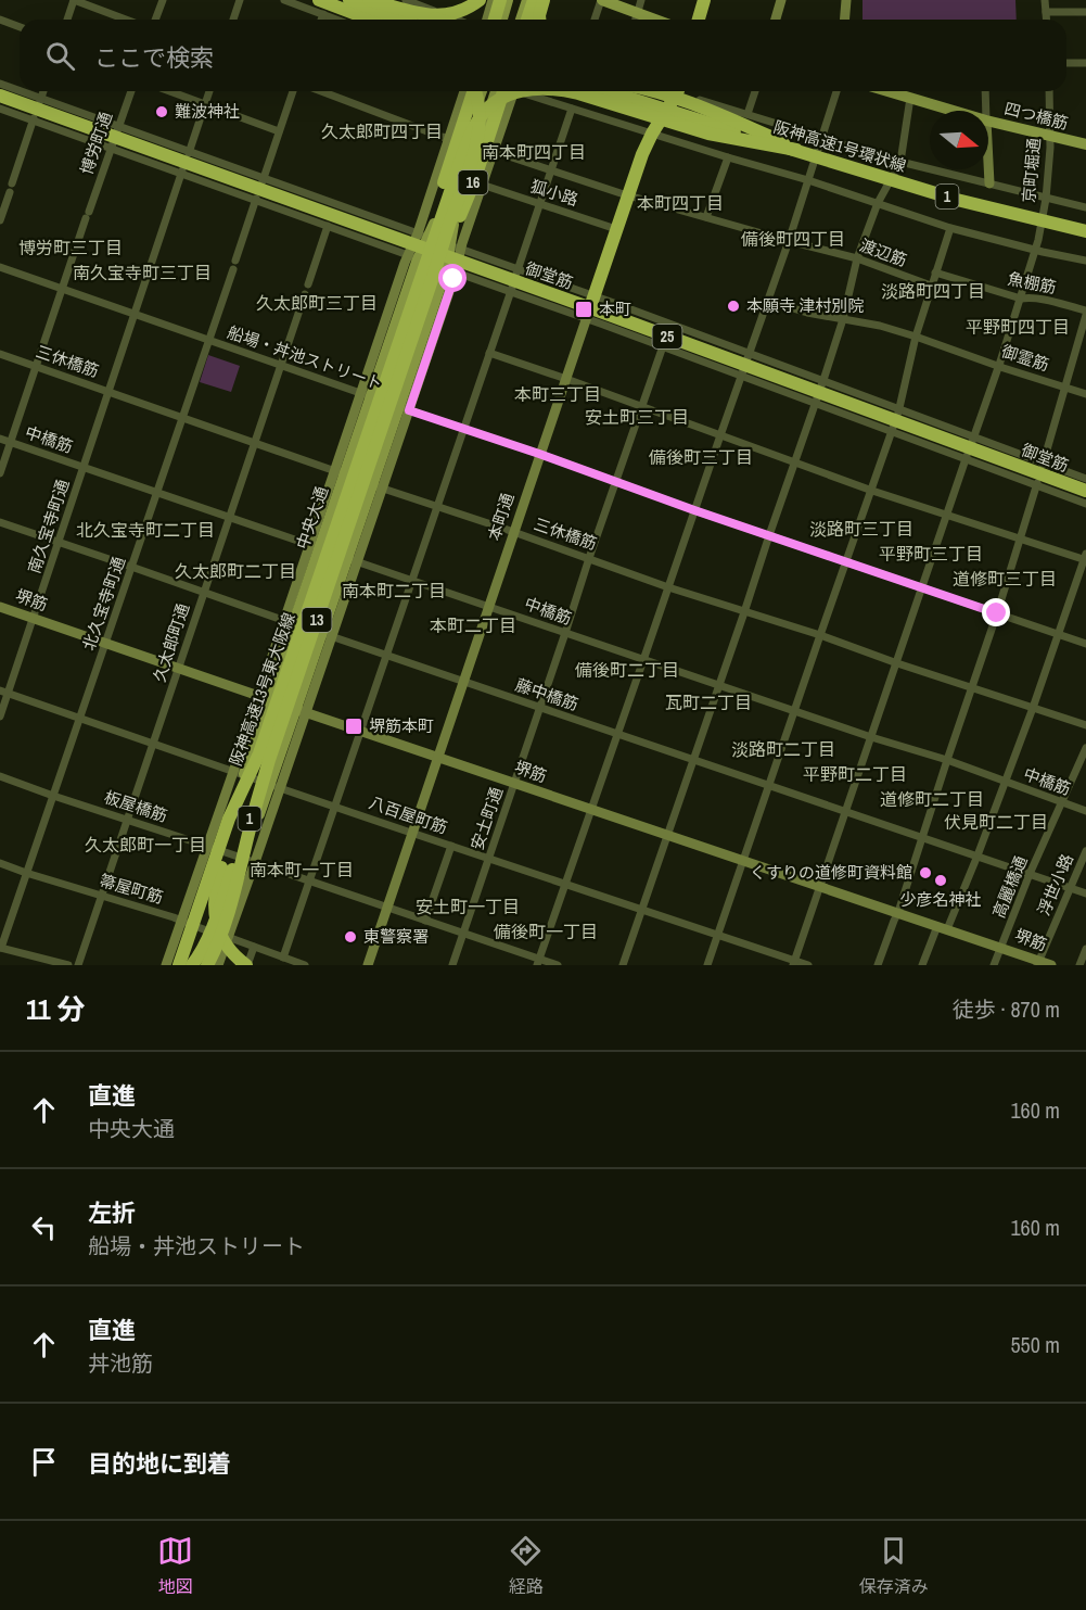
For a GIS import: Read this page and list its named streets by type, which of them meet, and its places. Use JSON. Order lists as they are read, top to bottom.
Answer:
{
  "streets": {
    "highway": [
      "阪神高速1号環状線",
      "16",
      "1",
      "御堂筋",
      "25",
      "本町通",
      "13",
      "阪神高速13号東大阪線"
    ],
    "main road": ["四つ橋筋", "中央大通"],
    "street": [
      "博労町通",
      "京町堀通",
      "狐小路",
      "渡辺筋",
      "魚棚筋",
      "船場・丼池ストリート",
      "御霊筋",
      "三休橋筋",
      "中橋筋",
      "南久宝寺町通",
      "堺筋",
      "北久宝寺町通",
      "久太郎町通",
      "藤中橋筋",
      "板屋橋筋",
      "八百屋町筋",
      "安土町通",
      "浮世小路",
      "高麗橋通",
      "箒屋町筋"
    ]
  },
  "crossings": [
    ["四つ橋筋", "京町堀通"],
    ["博労町通", "御堂筋"],
    ["博労町通", "船場・丼池ストリート"],
    ["博労町通", "三休橋筋"],
    ["博労町通", "中橋筋"],
    ["阪神高速1号環状線", "1"],
    ["京町堀通", "御堂筋"],
    ["京町堀通", "魚棚筋"],
    ["京町堀通", "船場・丼池ストリート"],
    ["京町堀通", "御霊筋"],
    ["京町堀通", "三休橋筋"],
    ["京町堀通", "中橋筋"],
    ["京町堀通", "堺筋"],
    ["京町堀通", "藤中橋筋"],
    ["京町堀通", "八百屋町筋"],
    ["16", "1"],
    ["16", "13"],
    ["16", "阪神高速13号東大阪線"],
    ["狐小路", "本町通"],
    ["1", "13"],
    ["1", "阪神高速13号東大阪線"],
    ["渡辺筋", "本町通"],
    ["渡辺筋", "中央大通"],
    ["御堂筋", "本町通"],
    ["御堂筋", "中央大通"],
    ["御堂筋", "南久宝寺町通"],
    ["御堂筋", "北久宝寺町通"],
    ["御堂筋", "安土町通"],
    ["船場・丼池ストリート", "本町通"],
    ["船場・丼池ストリート", "中央大通"],
    ["船場・丼池ストリート", "南久宝寺町通"],
    ["船場・丼池ストリート", "北久宝寺町通"],
    ["船場・丼池ストリート", "久太郎町通"],
    ["船場・丼池ストリート", "安土町通"],
    ["三休橋筋", "本町通"],
    ["三休橋筋", "中央大通"],
    ["三休橋筋", "南久宝寺町通"],
    ["三休橋筋", "北久宝寺町通"],
    ["三休橋筋", "久太郎町通"],
    ["三休橋筋", "安土町通"],
    ["中橋筋", "本町通"],
    ["中橋筋", "中央大通"],
    ["中橋筋", "南久宝寺町通"],
    ["中橋筋", "北久宝寺町通"],
    ["中橋筋", "久太郎町通"],
    ["中橋筋", "安土町通"],
    ["中橋筋", "高麗橋通"],
    ["本町通", "堺筋"],
    ["本町通", "藤中橋筋"],
    ["本町通", "板屋橋筋"],
    ["本町通", "八百屋町筋"],
    ["中央大通", "堺筋"],
    ["中央大通", "阪神高速13号東大阪線"],
    ["中央大通", "藤中橋筋"],
    ["中央大通", "板屋橋筋"],
    ["中央大通", "八百屋町筋"],
    ["中央大通", "箒屋町筋"],
    ["南久宝寺町通", "堺筋"],
    ["南久宝寺町通", "藤中橋筋"],
    ["南久宝寺町通", "八百屋町筋"],
    ["堺筋", "北久宝寺町通"],
    ["堺筋", "久太郎町通"],
    ["堺筋", "安土町通"],
    ["堺筋", "浮世小路"],
    ["堺筋", "高麗橋通"],
    ["北久宝寺町通", "藤中橋筋"],
    ["北久宝寺町通", "板屋橋筋"],
    ["北久宝寺町通", "八百屋町筋"],
    ["北久宝寺町通", "箒屋町筋"],
    ["13", "阪神高速13号東大阪線"],
    ["久太郎町通", "藤中橋筋"],
    ["久太郎町通", "板屋橋筋"],
    ["久太郎町通", "八百屋町筋"],
    ["久太郎町通", "箒屋町筋"],
    ["藤中橋筋", "安土町通"],
    ["藤中橋筋", "浮世小路"],
    ["藤中橋筋", "高麗橋通"],
    ["板屋橋筋", "安土町通"],
    ["八百屋町筋", "安土町通"]
  ],
  "districts": [
    "久太郎町四丁目",
    "南本町四丁目",
    "本町四丁目",
    "備後町四丁目",
    "博労町三丁目",
    "南久宝寺町三丁目",
    "淡路町四丁目",
    "久太郎町三丁目",
    "平野町四丁目",
    "本町三丁目",
    "安土町三丁目",
    "備後町三丁目",
    "淡路町三丁目",
    "北久宝寺町二丁目",
    "平野町三丁目",
    "久太郎町二丁目",
    "道修町三丁目",
    "南本町二丁目",
    "本町二丁目",
    "備後町二丁目",
    "瓦町二丁目",
    "淡路町二丁目",
    "平野町二丁目",
    "道修町二丁目",
    "伏見町二丁目",
    "久太郎町一丁目",
    "南本町一丁目",
    "安土町一丁目",
    "備後町一丁目"
  ],
  "places": {
    "other": [
      "難波神社",
      "本願寺 津村別院",
      "くすりの道修町資料館",
      "少彦名神社",
      "東警察署"
    ],
    "transit": ["本町", "堺筋本町"]
  },
  "north": "right",
  "page": {
    "search": "ここで検索",
    "heading": ["11 分", "徒歩 · 870 m"],
    "list": [
      ["直進", "中央大通", "160 m"],
      ["左折", "船場・丼池ストリート", "160 m"],
      ["直進", "丼池筋", "550 m"],
      "目的地に到着"
    ],
    "nav": ["地図", "経路", "保存済み"]
  }
}
